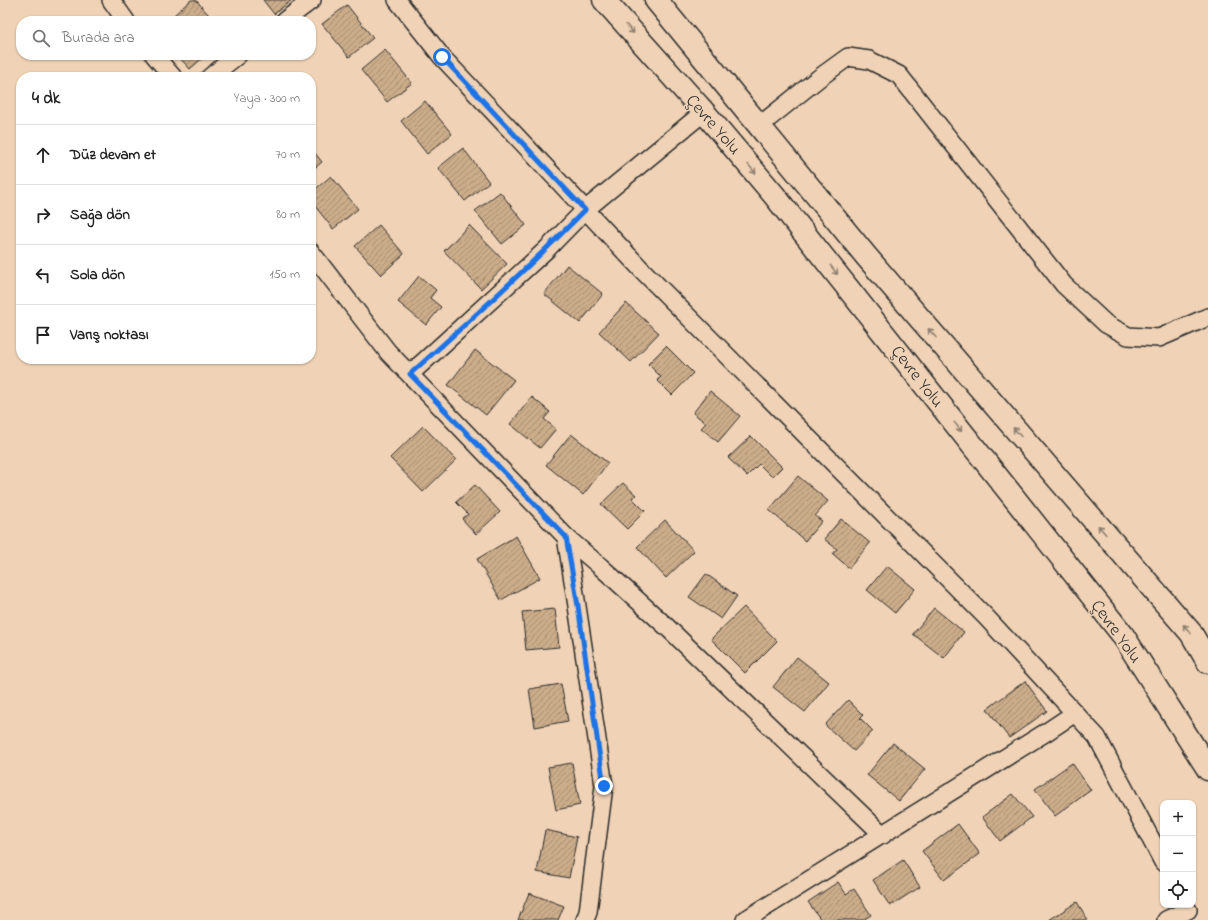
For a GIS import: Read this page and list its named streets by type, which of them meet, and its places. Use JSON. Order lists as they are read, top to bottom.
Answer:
{
  "streets": {
    "highway": ["Çevre Yolu"]
  },
  "page": {
    "search": "Burada ara",
    "heading": ["4 dk", "Yaya · 300 m"],
    "list": [
      ["Düz devam et", "70 m"],
      ["Sağa dön", "80 m"],
      ["Sola dön", "150 m"],
      "Varış noktası"
    ],
    "map_buttons": ["+", "−"]
  }
}
